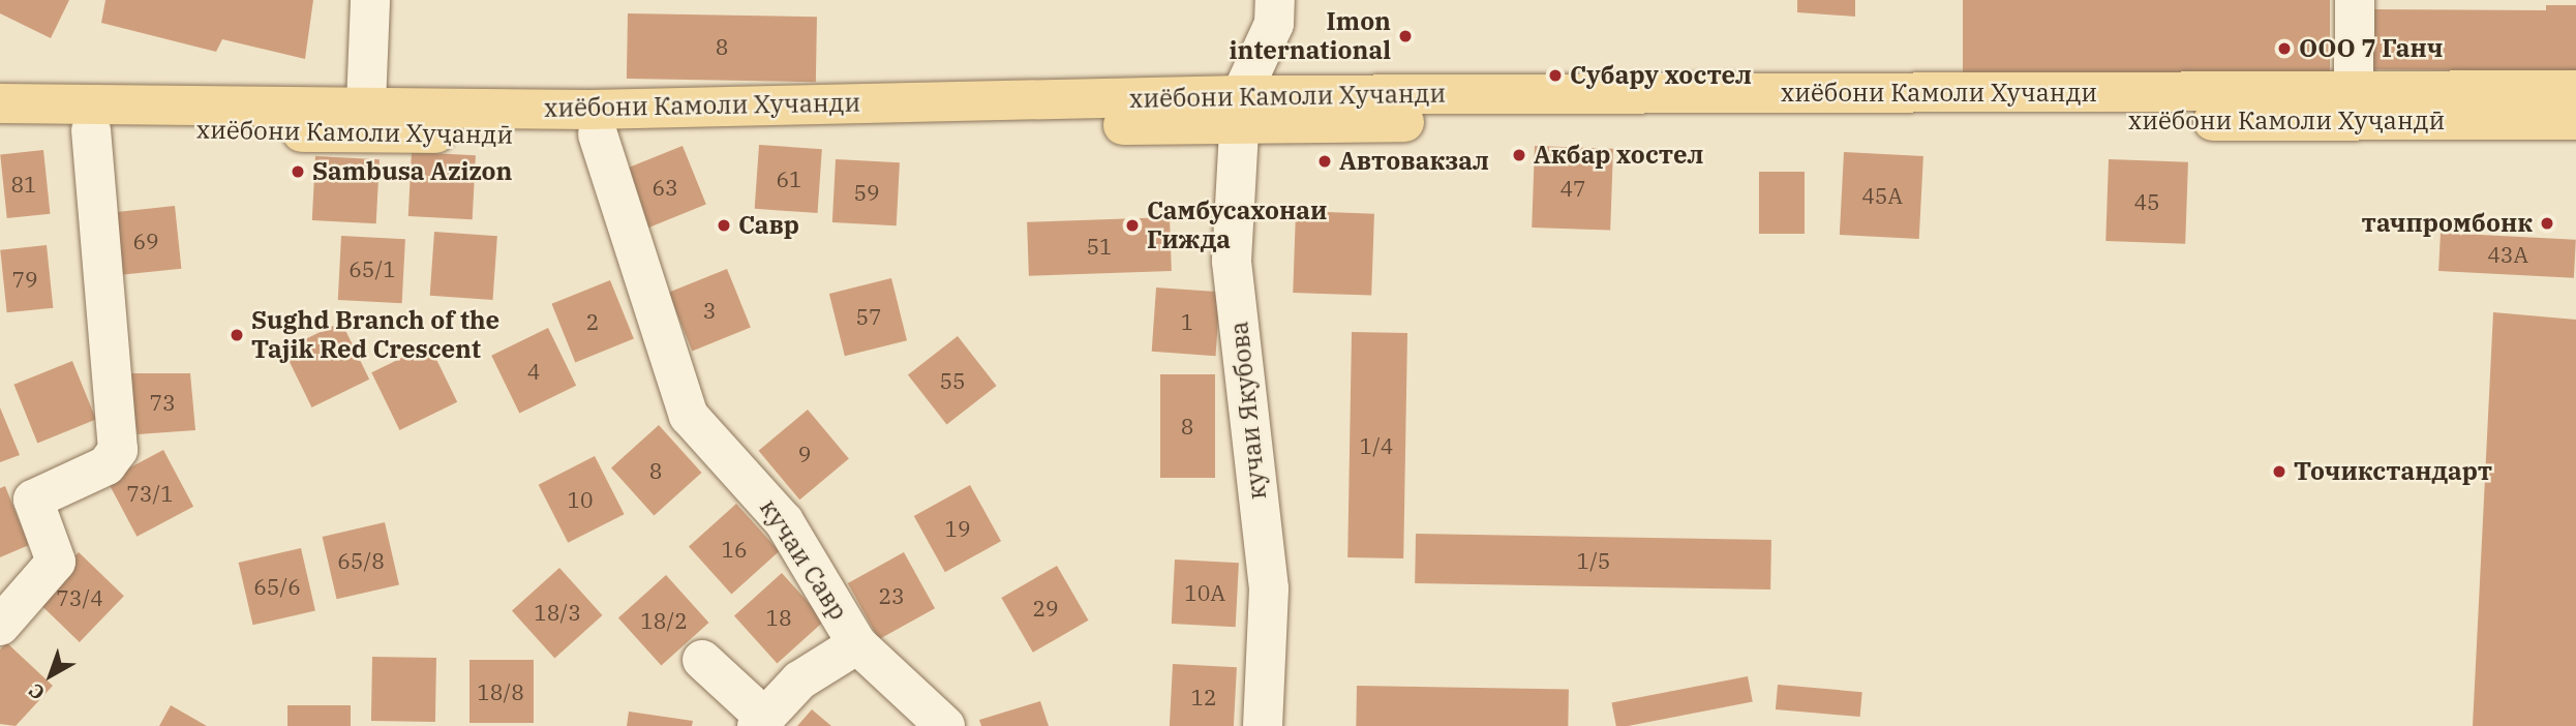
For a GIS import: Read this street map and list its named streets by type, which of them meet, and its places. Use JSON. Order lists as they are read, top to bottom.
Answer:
{
  "streets": {
    "main road": ["хиёбони Камоли Хучанди", "хиёбони Камоли Хуҷандӣ"],
    "street": ["кучаи Якубова", "кучаи Савр"]
  },
  "crossings": [
    ["хиёбони Камоли Хучанди", "хиёбони Камоли Хуҷандӣ"],
    ["хиёбони Камоли Хучанди", "кучаи Якубова"],
    ["хиёбони Камоли Хуҷандӣ", "кучаи Якубова"],
    ["хиёбони Камоли Хуҷандӣ", "кучаи Савр"]
  ],
  "places": [
    "Imon international",
    "ООО 7 Ганч",
    "Субару хостел",
    "Акбар хостел",
    "Автовакзал",
    "Sambusa Azizon",
    "тачпромбонк",
    "Савр",
    "Самбусахонаи Гижда",
    "Sughd Branch of the Tajik Red Crescent",
    "Точикстандарт"
  ],
  "house_numbers": [
    "8",
    "61",
    "81",
    "63",
    "47",
    "59",
    "45А",
    "45",
    "69",
    "51",
    "43А",
    "65/1",
    "79",
    "3",
    "57",
    "2",
    "1",
    "4",
    "55",
    "73",
    "8",
    "1/4",
    "9",
    "8",
    "73/1",
    "10",
    "19",
    "16",
    "65/8",
    "1/5",
    "65/6",
    "10А",
    "23",
    "73/4",
    "29",
    "18/3",
    "18",
    "18/2",
    "18/8",
    "12"
  ],
  "north": "bottom left"
}
